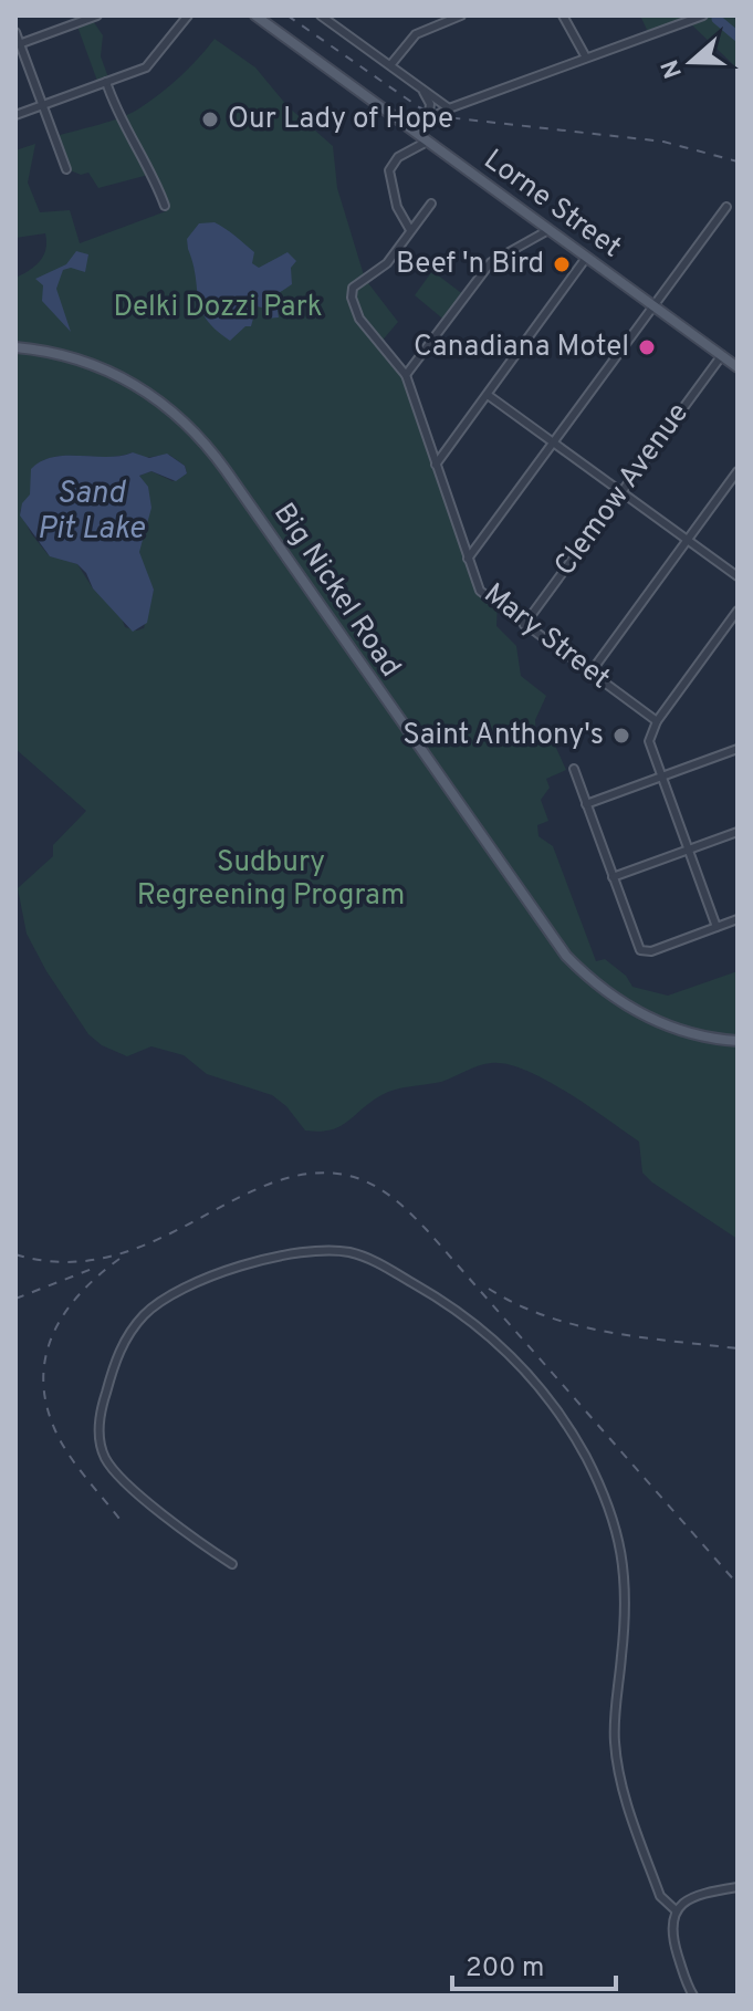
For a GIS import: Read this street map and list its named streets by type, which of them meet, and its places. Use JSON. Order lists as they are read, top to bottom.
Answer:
{
  "streets": {
    "main road": ["Lorne Street", "Big Nickel Road"],
    "street": ["Clemow Avenue", "Mary Street"]
  },
  "crossings": [
    ["Lorne Street", "Clemow Avenue"],
    ["Clemow Avenue", "Mary Street"]
  ],
  "water": ["Sand Pit Lake"],
  "parks": ["Delki Dozzi Park", "Sudbury Regreening Program"],
  "places": [
    "Our Lady of Hope",
    "Beef 'n Bird",
    "Canadiana Motel",
    "Saint Anthony's"
  ],
  "scale_bar": "200 m",
  "north": "left"
}
